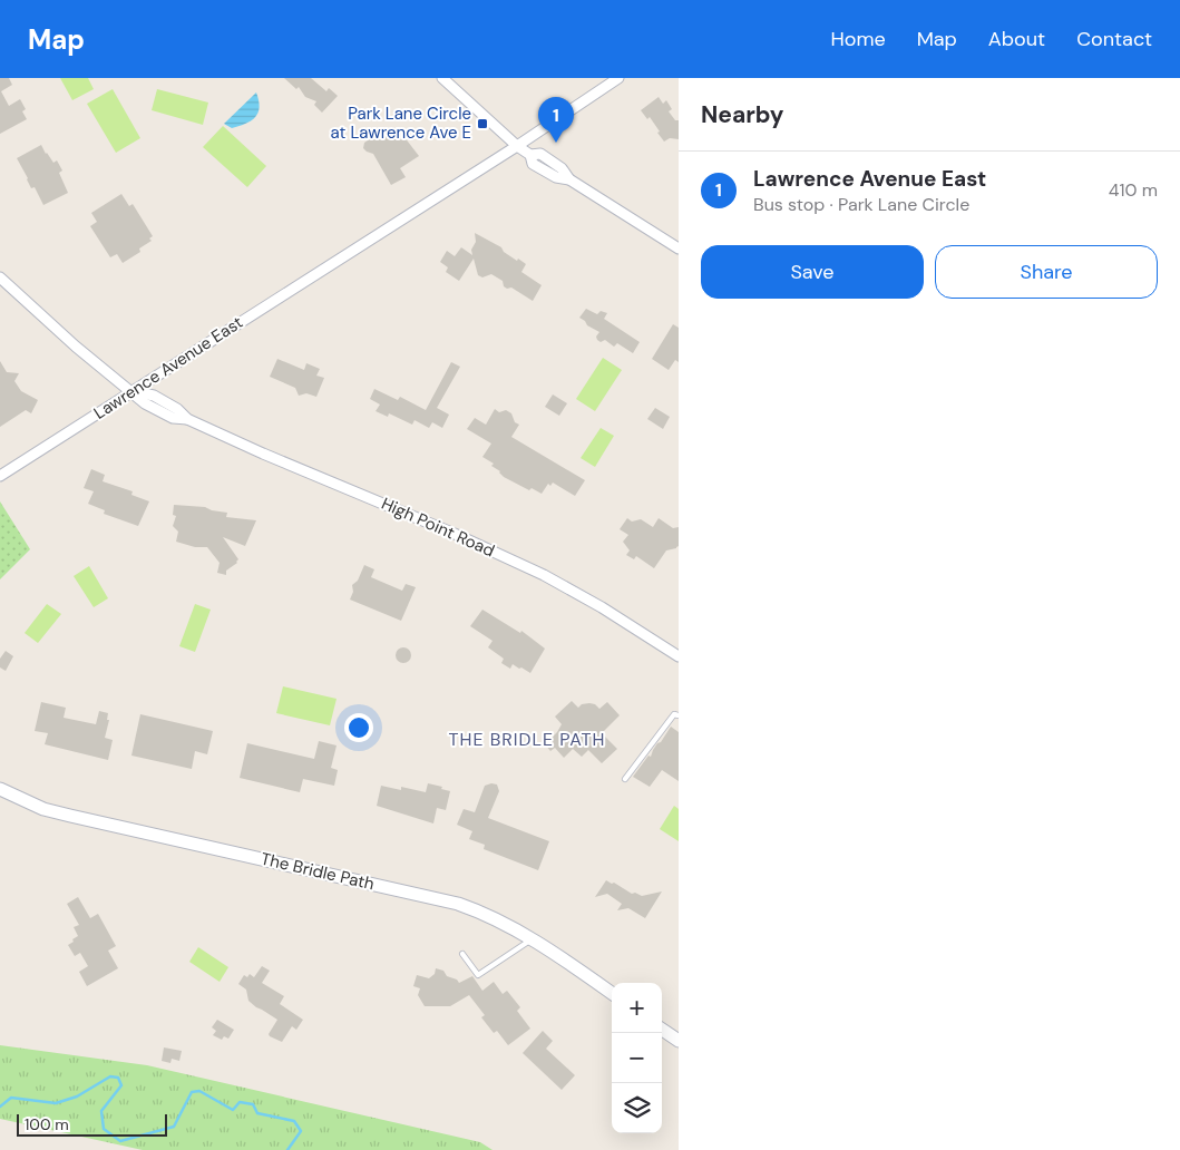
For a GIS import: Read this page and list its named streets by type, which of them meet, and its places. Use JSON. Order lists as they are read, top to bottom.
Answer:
{
  "streets": {
    "street": ["Lawrence Avenue East", "High Point Road", "The Bridle Path"]
  },
  "crossings": [
    ["Lawrence Avenue East", "High Point Road"]
  ],
  "districts": ["THE BRIDLE PATH"],
  "places": {
    "transit": ["Park Lane Circle at Lawrence Ave E"]
  },
  "scale_bar": "100 m",
  "page": {
    "header": "Map",
    "nav": [
      "Home",
      "Map",
      "About",
      "Contact"
    ],
    "heading": "Nearby",
    "pins": "1",
    "list": [
      {
        "mark": "1",
        "name": "Lawrence Avenue East",
        "note": "Bus stop · Park Lane Circle",
        "value": "410 m"
      }
    ],
    "buttons": ["Save", "Share"],
    "map_buttons": ["+", "−"],
    "scale": "100 m"
  }
}
